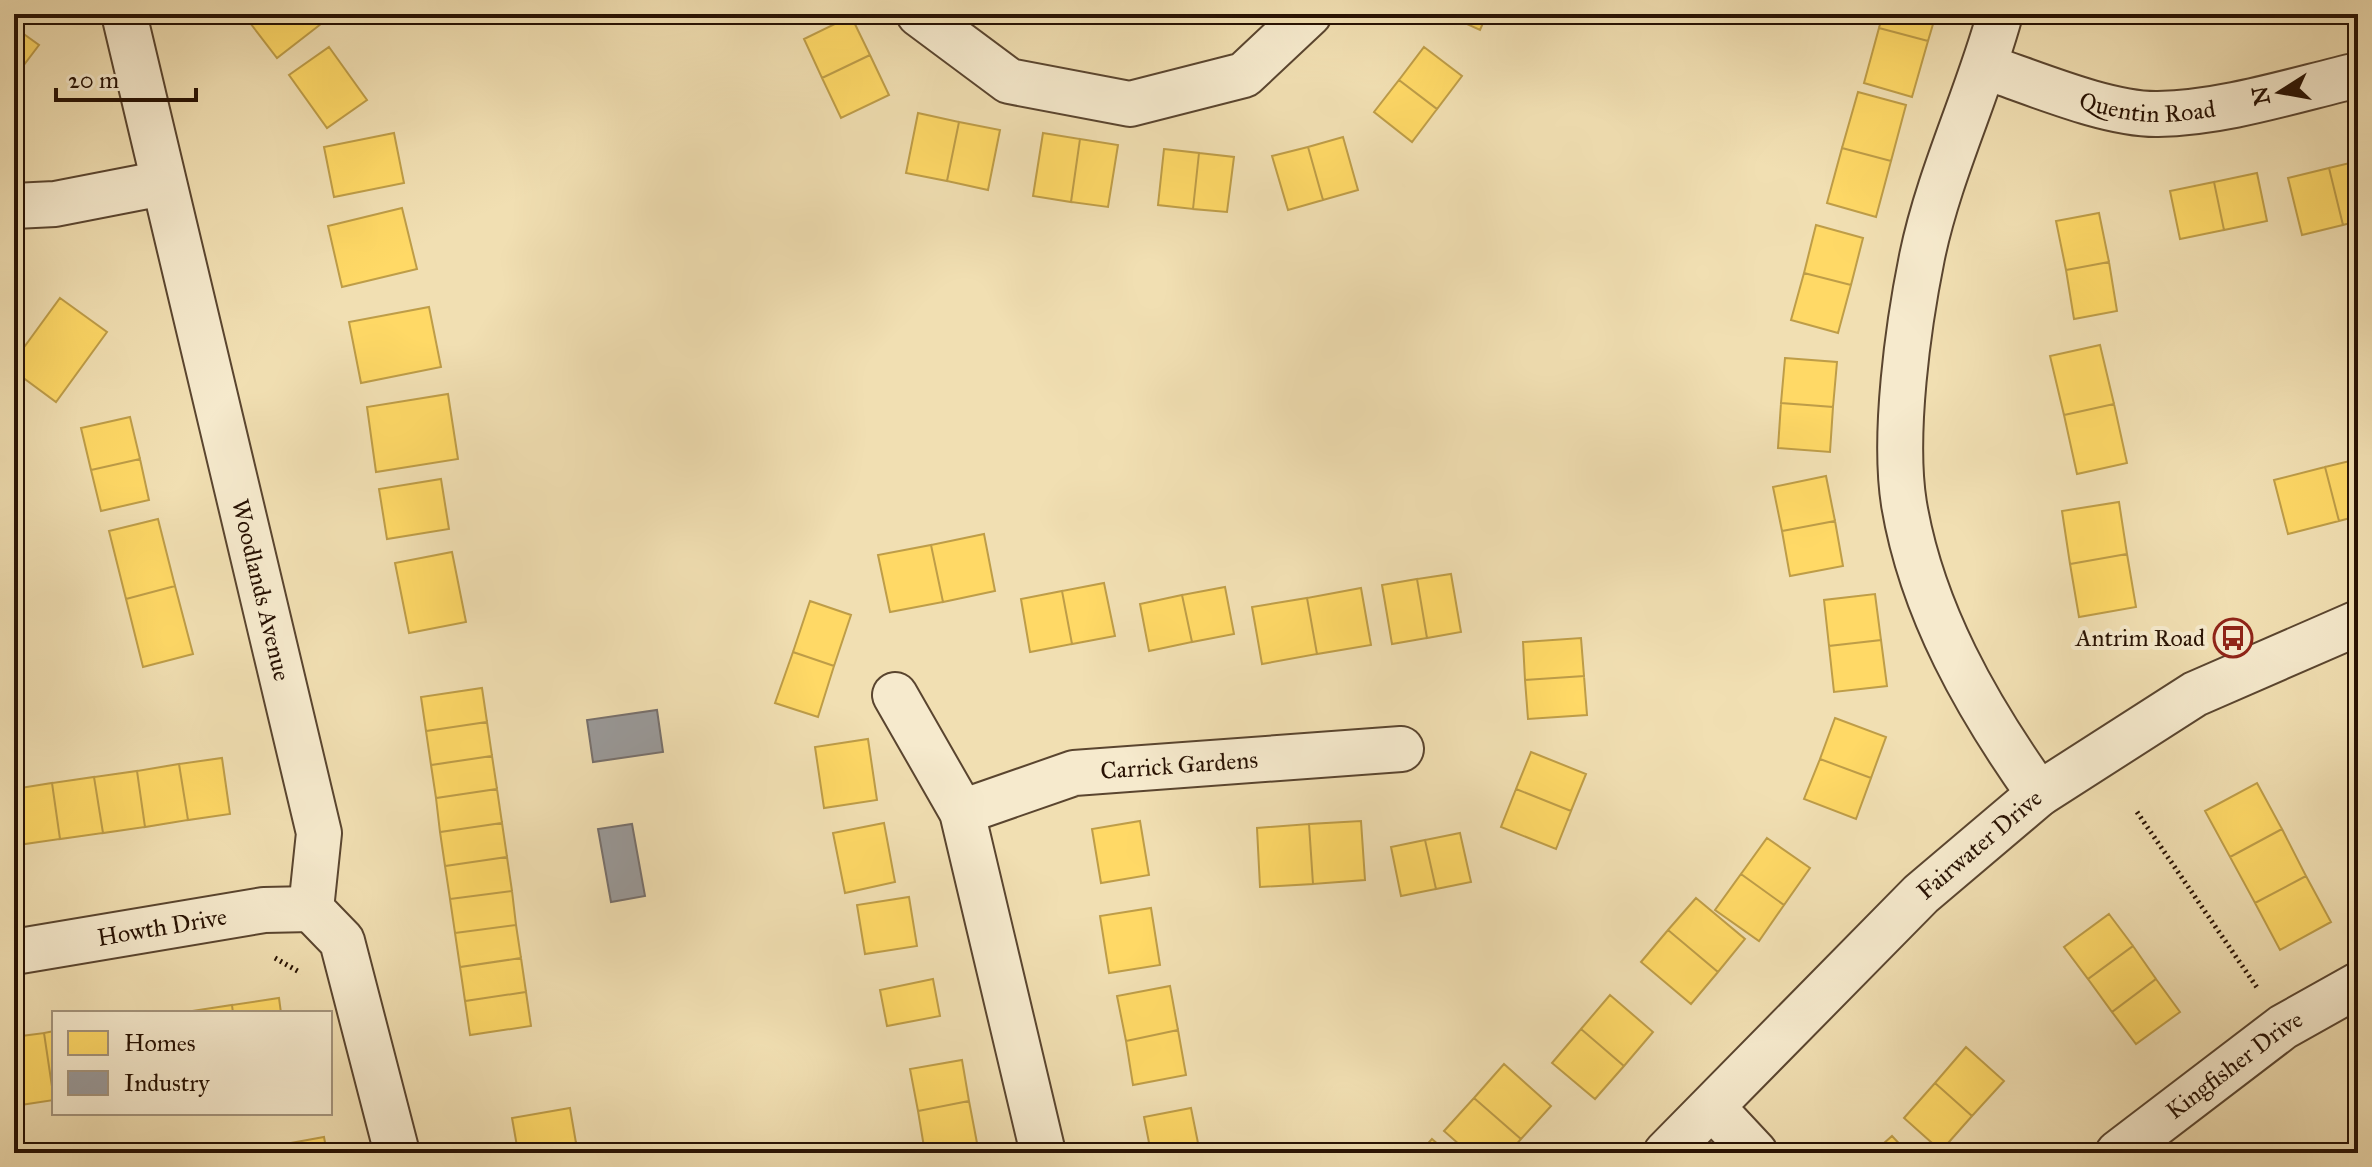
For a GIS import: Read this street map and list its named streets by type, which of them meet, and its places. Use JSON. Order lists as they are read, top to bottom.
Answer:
{
  "streets": {
    "street": [
      "Quentin Road",
      "Woodlands Avenue",
      "Carrick Gardens",
      "Fairwater Drive",
      "Howth Drive",
      "Kingfisher Drive"
    ]
  },
  "crossings": [
    ["Woodlands Avenue", "Howth Drive"]
  ],
  "places": {
    "bus stop": ["Antrim Road"]
  },
  "legend": ["Homes", "Industry"],
  "scale_bar": "20 m",
  "north": "left"
}
